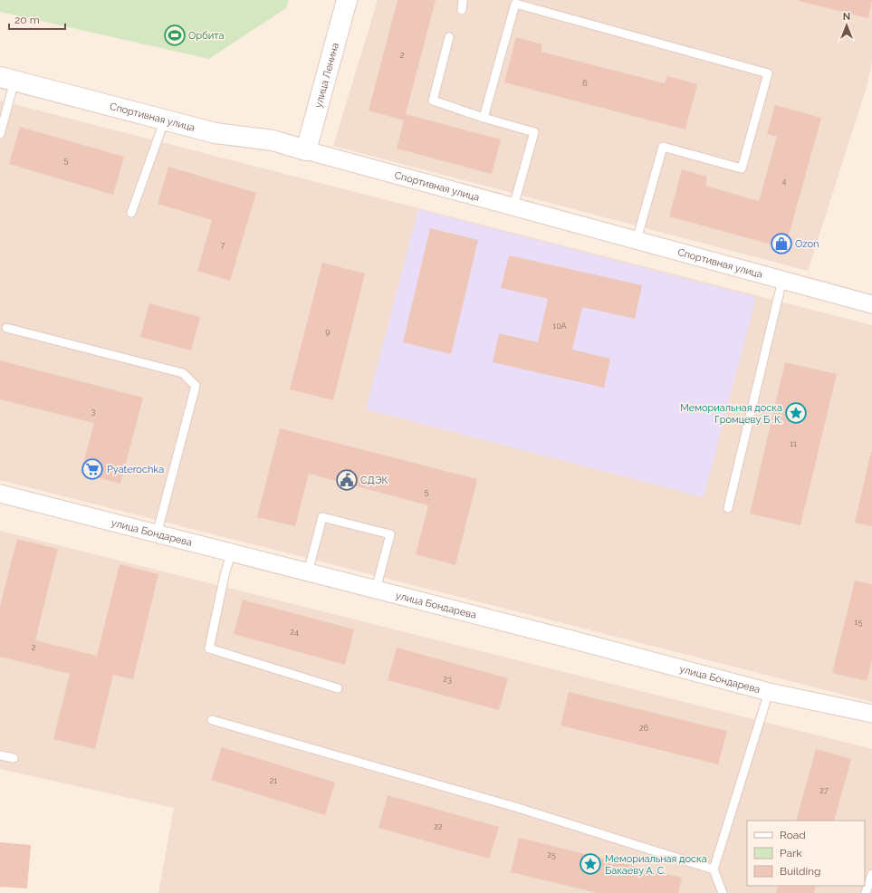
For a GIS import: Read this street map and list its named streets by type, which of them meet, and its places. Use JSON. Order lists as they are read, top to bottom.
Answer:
{
  "streets": {
    "street": ["улица Ленина", "Спортивная улица", "улица Бондарева"]
  },
  "crossings": [
    ["улица Ленина", "Спортивная улица"]
  ],
  "places": {
    "sports": ["Орбита"],
    "shop": ["Ozon"],
    "place": ["Мемориальная доска Громцеву Б .К.", "Мемориальная доска Бакаеву А. С."],
    "supermarket": ["Pyaterochka"],
    "public building": ["СДЭК"]
  },
  "house_numbers": [
    "2",
    "6",
    "5",
    "4",
    "7",
    "10А",
    "9",
    "3",
    "11",
    "5",
    "15",
    "24",
    "2",
    "23",
    "26",
    "21",
    "27",
    "22",
    "25"
  ],
  "legend": ["Road", "Park", "Building"],
  "scale_bar": "20 m",
  "north": "top"
}
